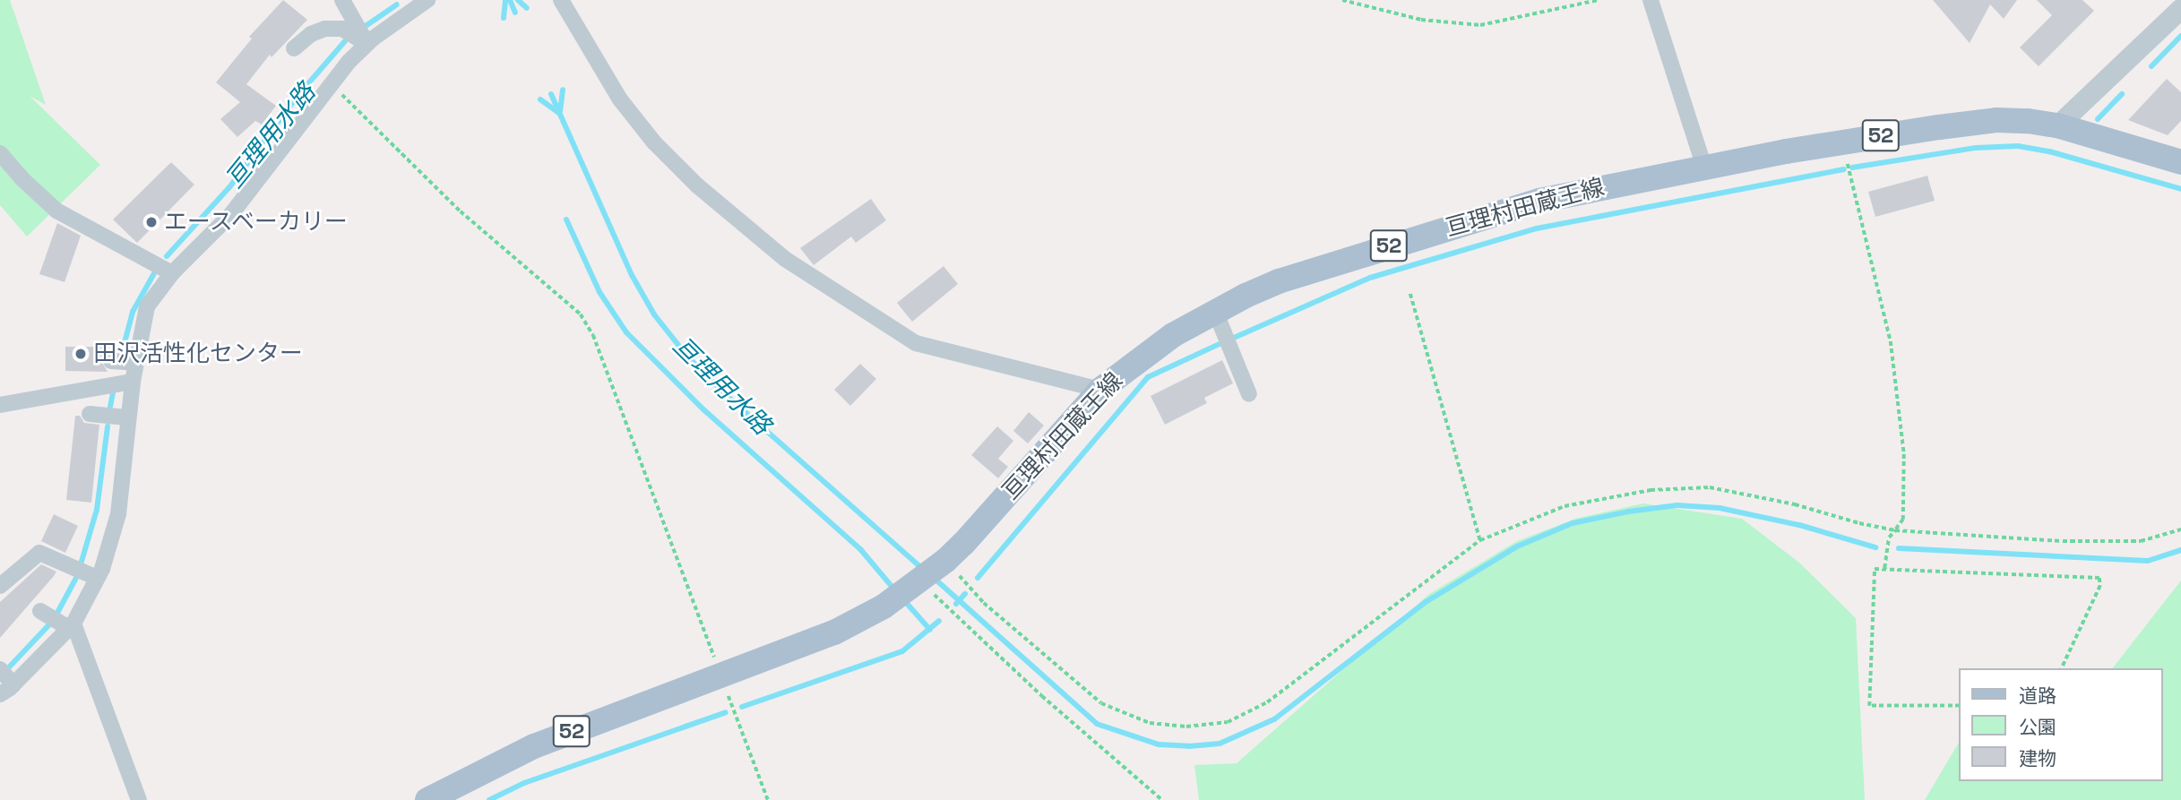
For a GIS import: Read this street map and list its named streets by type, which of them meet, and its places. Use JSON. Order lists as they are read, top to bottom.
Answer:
{
  "streets": {
    "main road": ["52", "亘理村田蔵王線"]
  },
  "water": ["亘理用水路"],
  "places": ["エースベーカリー", "田沢活性化センター"],
  "legend": ["道路", "公園", "建物"]
}
